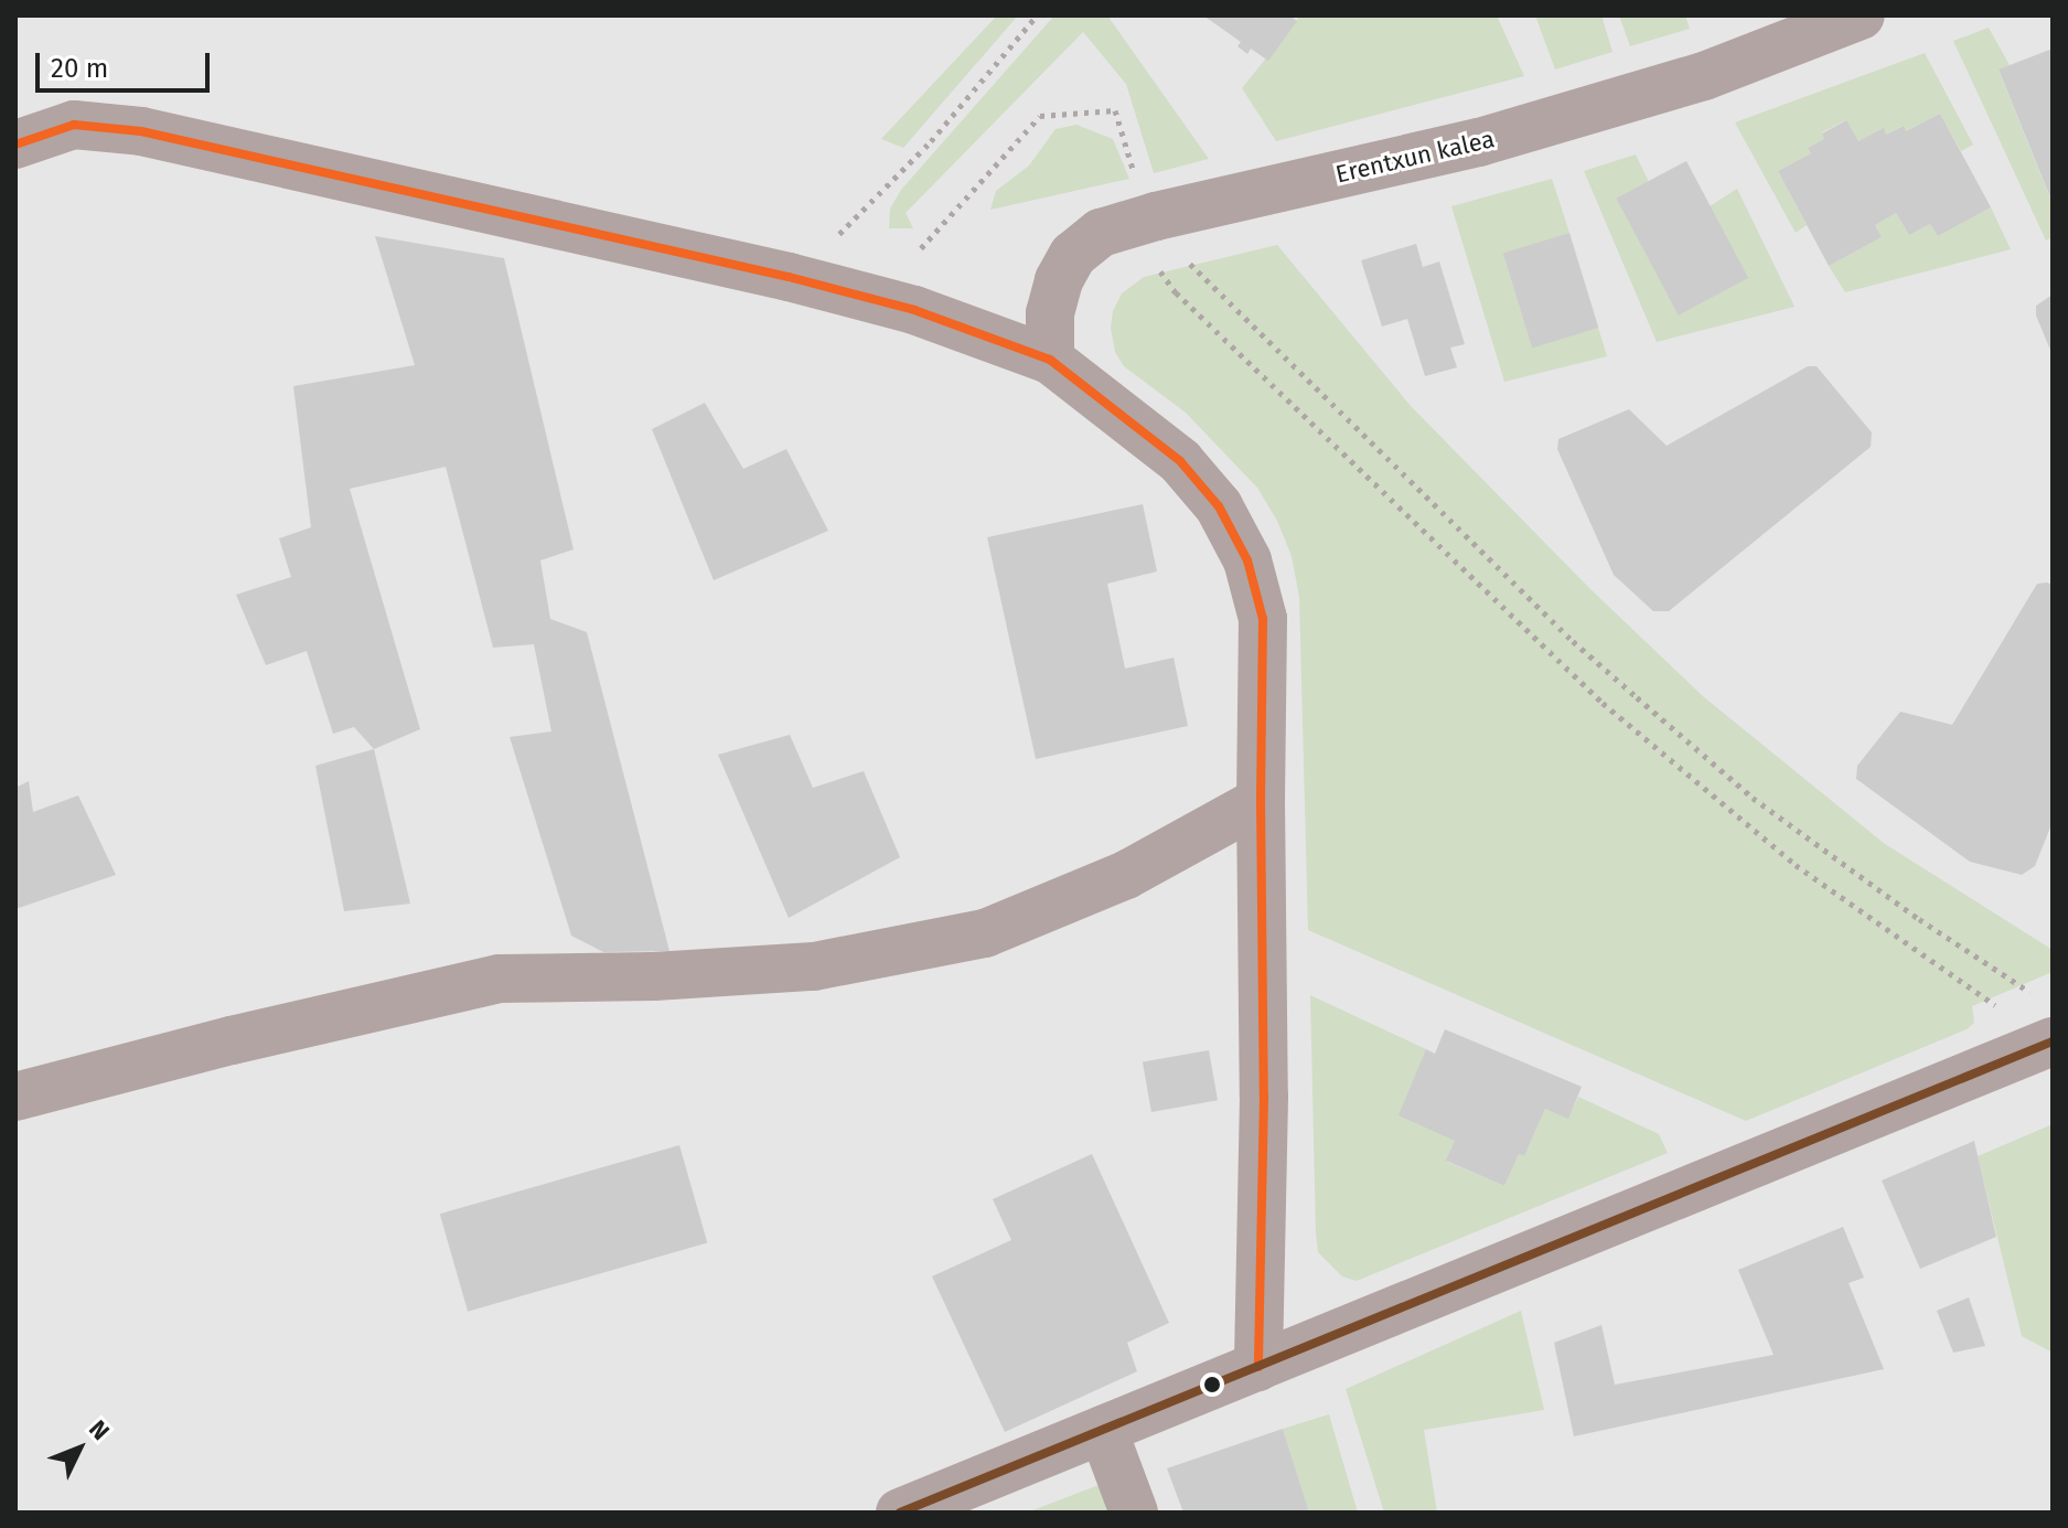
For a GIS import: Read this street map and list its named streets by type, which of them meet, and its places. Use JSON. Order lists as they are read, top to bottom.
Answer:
{
  "streets": {
    "street": ["Erentxun kalea"]
  },
  "scale_bar": "20 m",
  "north": "top right"
}
